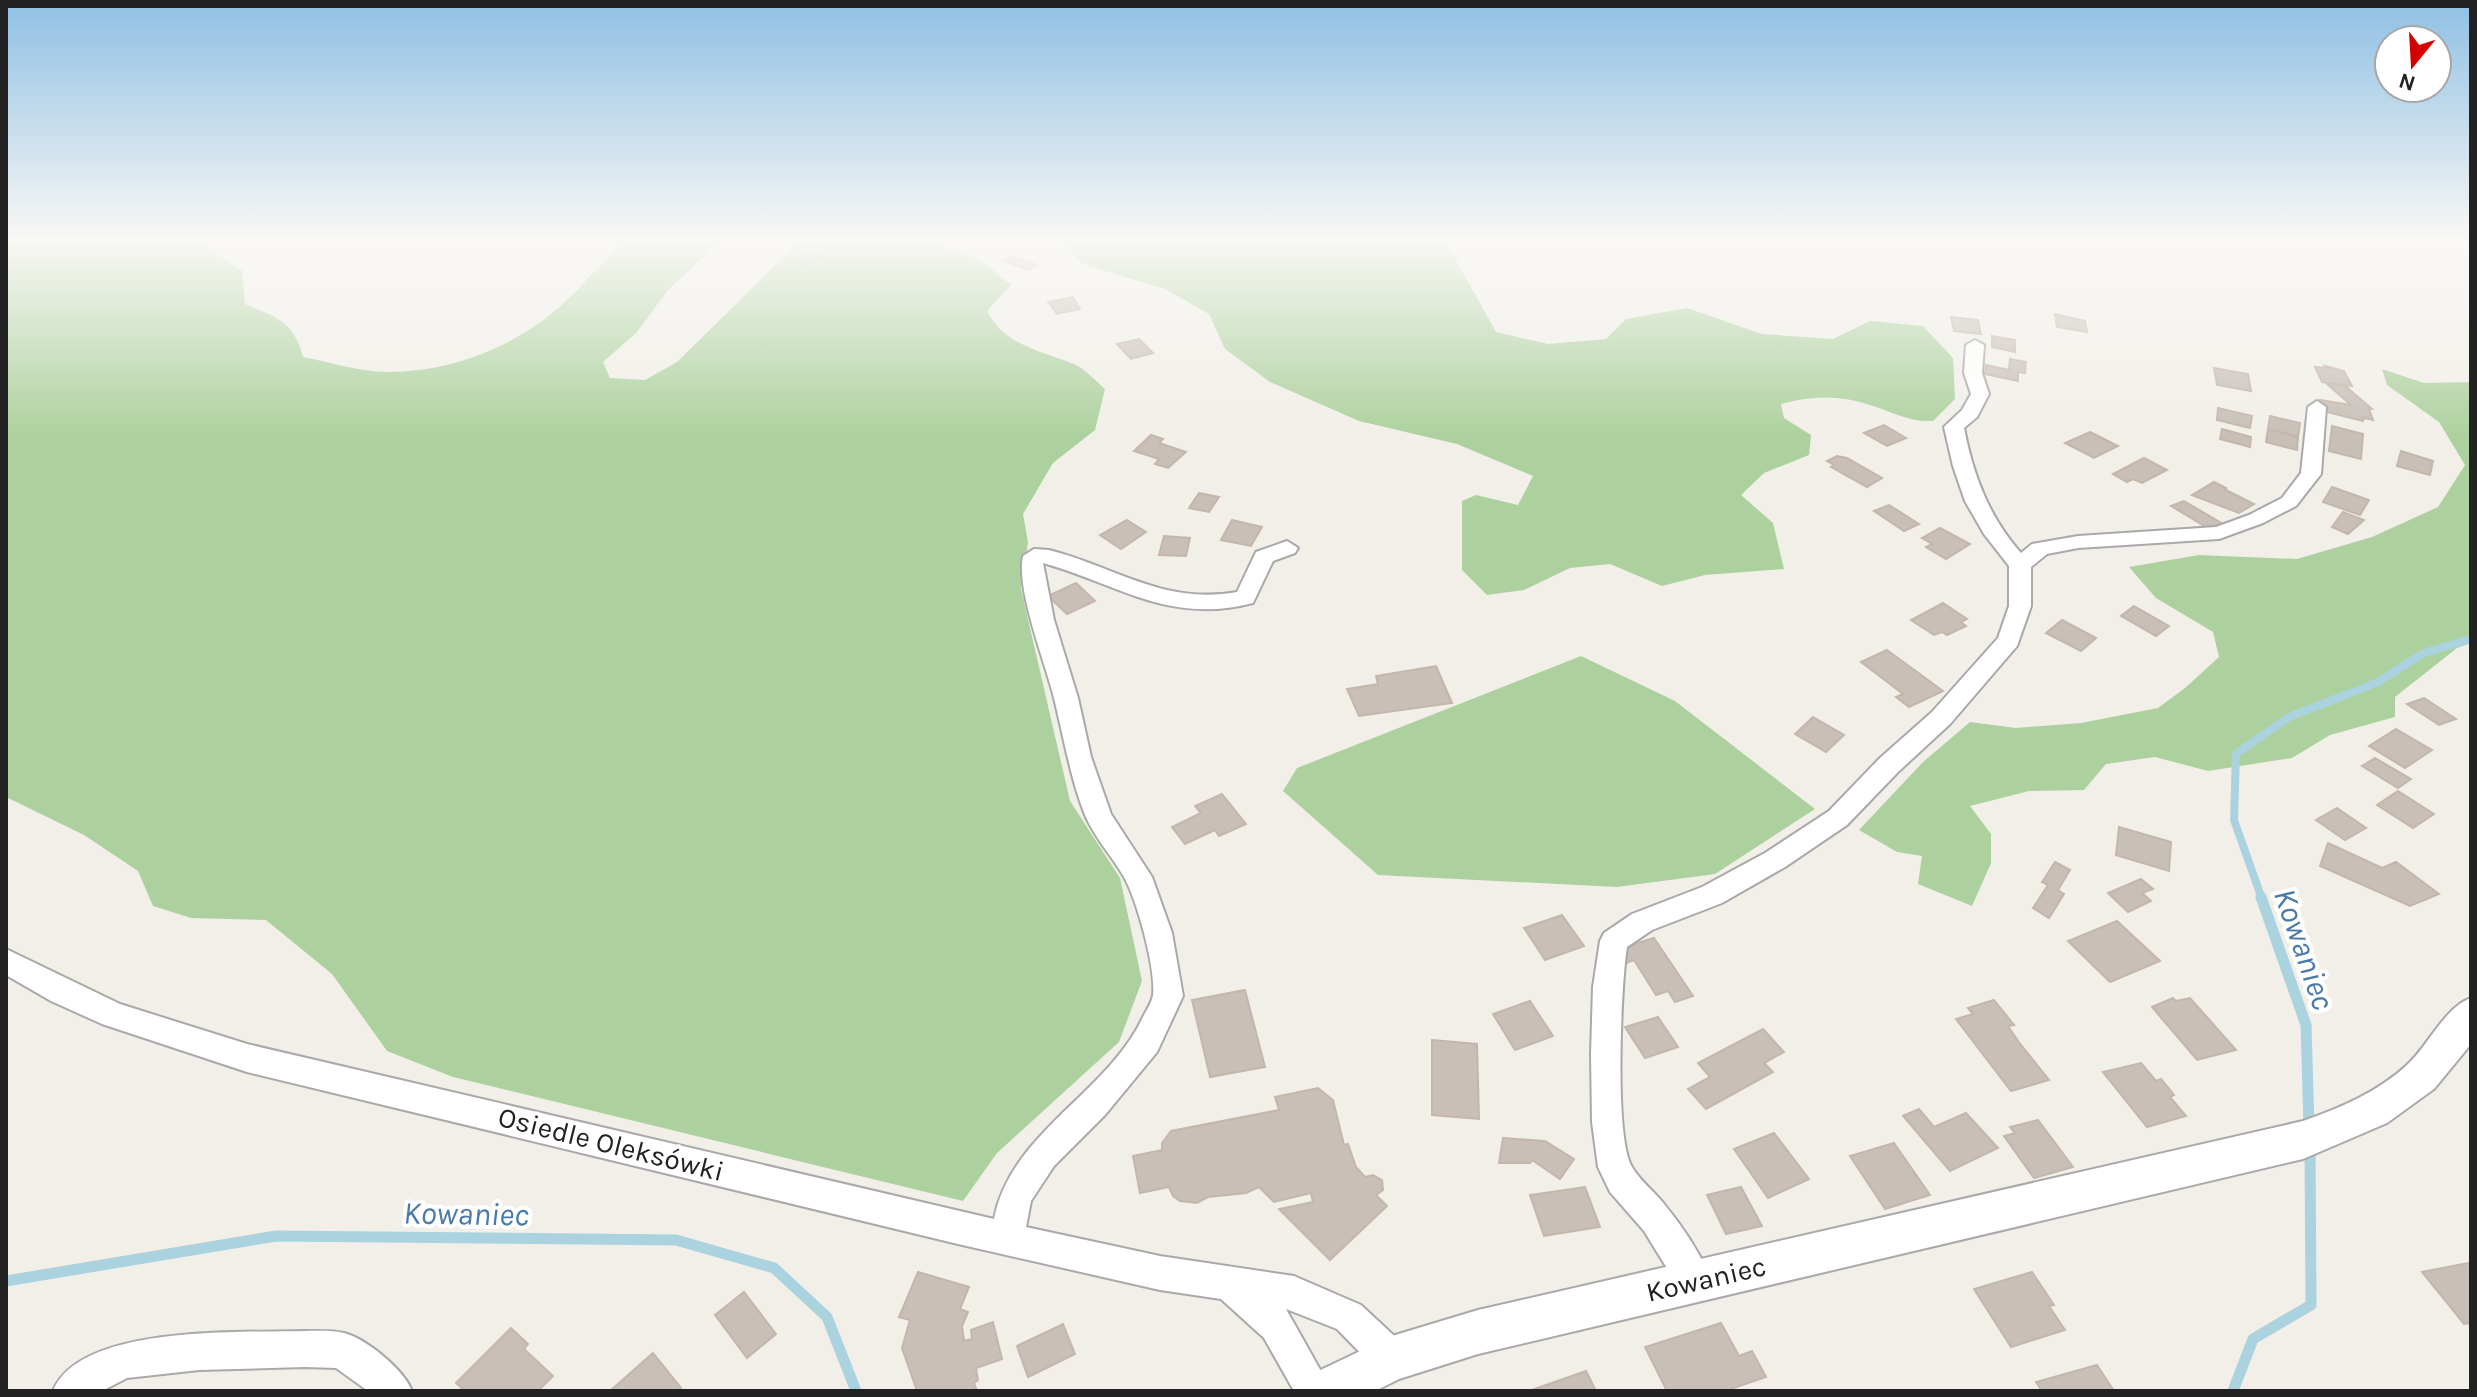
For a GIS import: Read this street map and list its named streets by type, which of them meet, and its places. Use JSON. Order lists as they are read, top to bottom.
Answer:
{
  "streets": {
    "street": ["Osiedle Oleksówki", "Kowaniec"]
  },
  "crossings": [
    ["Osiedle Oleksówki", "Kowaniec"]
  ],
  "water": ["Kowaniec"],
  "north": "bottom"
}
